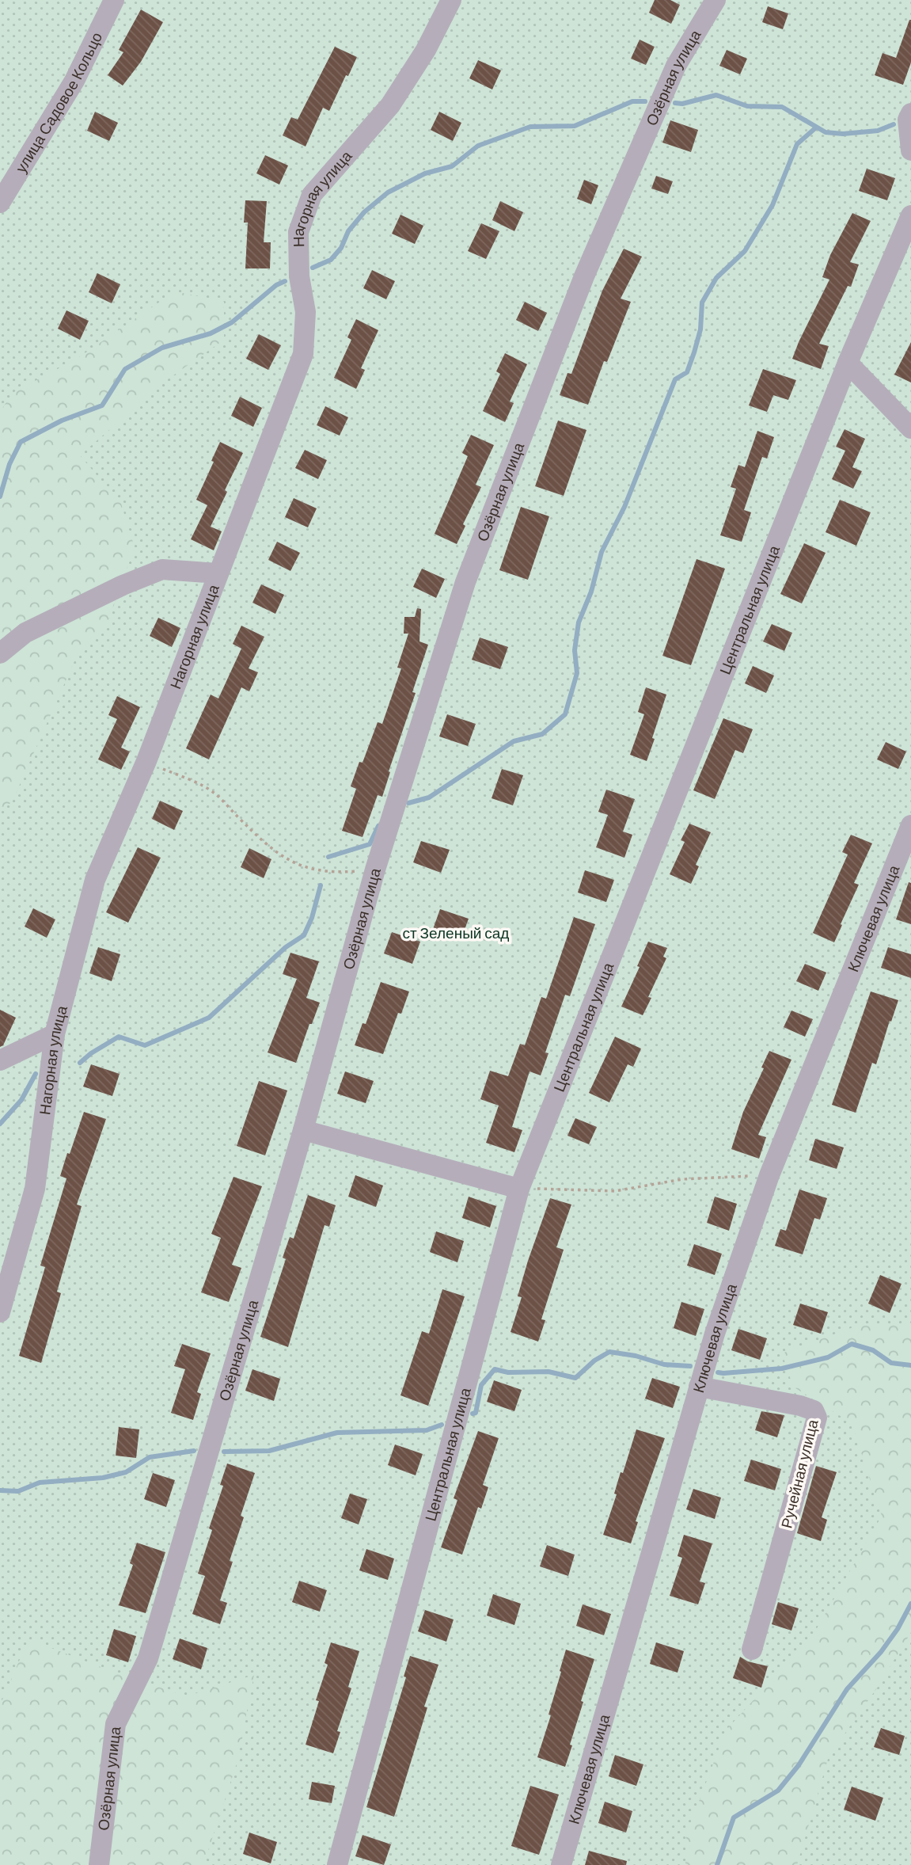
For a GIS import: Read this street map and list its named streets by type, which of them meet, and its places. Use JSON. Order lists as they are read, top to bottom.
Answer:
{
  "streets": {
    "street": [
      "Озёрная улица",
      "улица Садовое Кольцо",
      "Нагорная улица",
      "Центральная улица",
      "Ключевая улица",
      "Ручейная улица"
    ]
  },
  "crossings": [
    ["Ключевая улица", "Ручейная улица"]
  ],
  "parks": ["ст Зеленый сад"]
}
